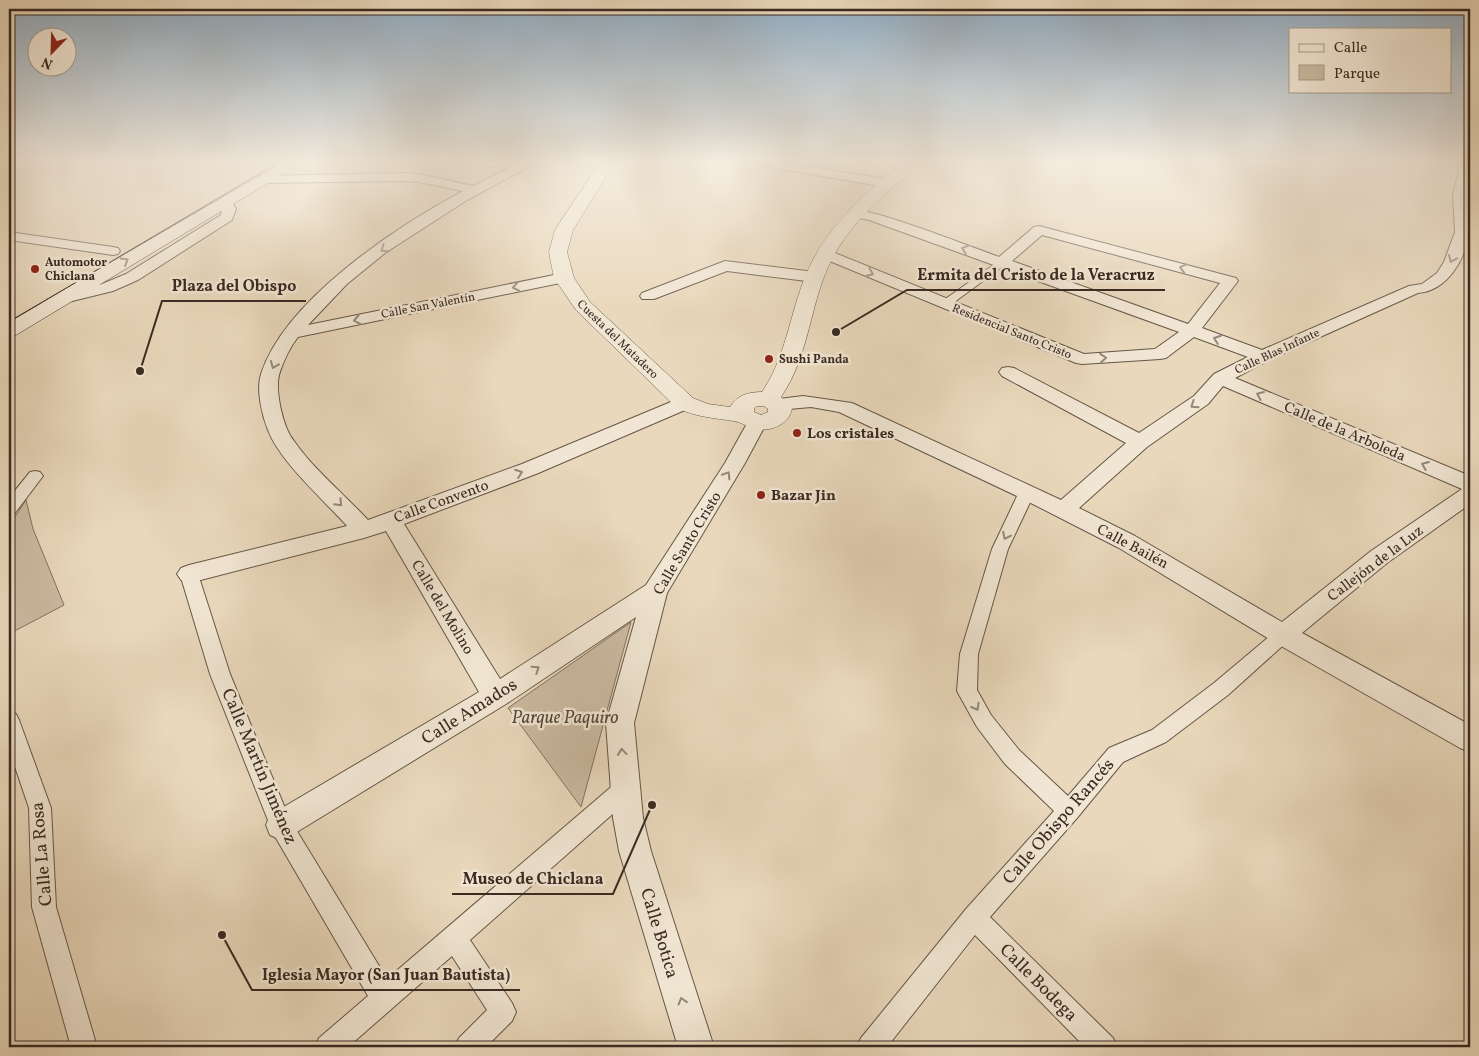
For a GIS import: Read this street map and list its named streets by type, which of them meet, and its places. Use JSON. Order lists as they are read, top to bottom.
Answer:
{
  "streets": {
    "street": [
      "Calle San Valentín",
      "Residencial Santo Cristo",
      "Cuesta del Matadero",
      "Calle Blas Infante",
      "Calle de la Arboleda",
      "Calle Convento",
      "Calle Santo Cristo",
      "Calle Bailén",
      "Callejón de la Luz",
      "Calle del Molino",
      "Calle Amados",
      "Calle Martín Jiménez",
      "Calle Obispo Rancés",
      "Calle La Rosa",
      "Calle Botica",
      "Calle Bodega"
    ]
  },
  "crossings": [
    ["Calle San Valentín", "Cuesta del Matadero"],
    ["Cuesta del Matadero", "Calle Convento"],
    ["Cuesta del Matadero", "Calle Santo Cristo"],
    ["Calle Blas Infante", "Calle de la Arboleda"],
    ["Calle Blas Infante", "Calle Bailén"],
    ["Calle Convento", "Calle del Molino"],
    ["Calle Convento", "Calle Martín Jiménez"],
    ["Calle Santo Cristo", "Calle Amados"],
    ["Calle Santo Cristo", "Calle Botica"],
    ["Calle Bailén", "Callejón de la Luz"],
    ["Calle Bailén", "Calle Obispo Rancés"],
    ["Callejón de la Luz", "Calle Obispo Rancés"],
    ["Calle del Molino", "Calle Amados"],
    ["Calle Amados", "Calle Martín Jiménez"],
    ["Calle Obispo Rancés", "Calle Bodega"]
  ],
  "one_way": [
    "Calle San Valentín",
    "Calle Blas Infante",
    "Calle de la Arboleda",
    "Calle Convento",
    "Calle Santo Cristo",
    "Calle Amados",
    "Calle Botica"
  ],
  "parks": ["Parque Paquiro"],
  "places": [
    "Automotor Chiclana",
    "Ermita del Cristo de la Veracruz",
    "Sushi Panda",
    "Plaza del Obispo",
    "Los cristales",
    "Bazar Jin",
    "Museo de Chiclana",
    "Iglesia Mayor (San Juan Bautista)"
  ],
  "legend": ["Calle", "Parque"],
  "north": "bottom left"
}
